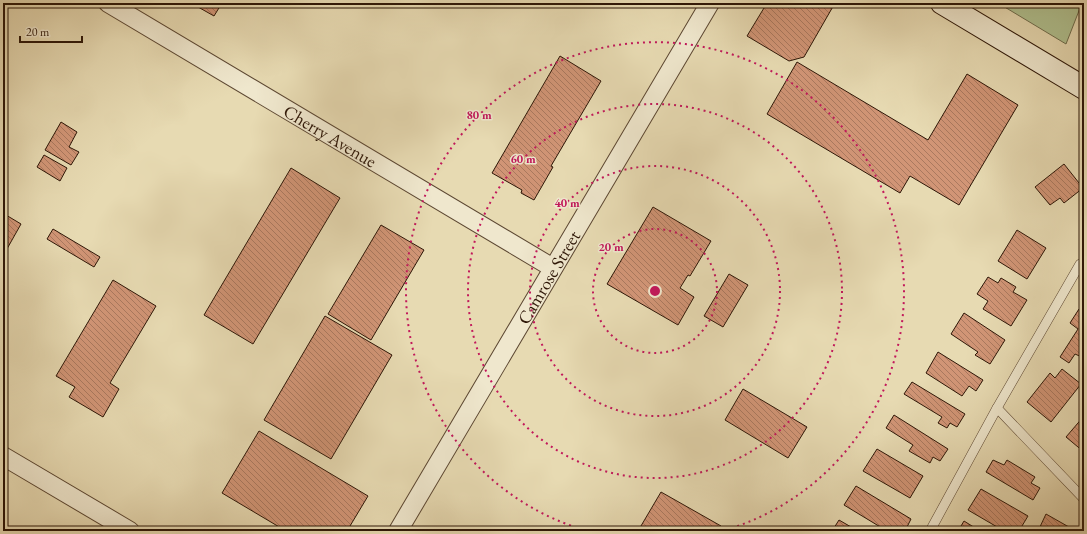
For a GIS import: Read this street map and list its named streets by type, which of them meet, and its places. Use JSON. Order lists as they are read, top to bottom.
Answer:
{
  "streets": {
    "street": ["Cherry Avenue", "Camrose Street"]
  },
  "crossings": [
    ["Cherry Avenue", "Camrose Street"]
  ],
  "scale_bar": "20 m",
  "rings": [
    "80 m",
    "60 m",
    "40 m",
    "20 m"
  ]
}
